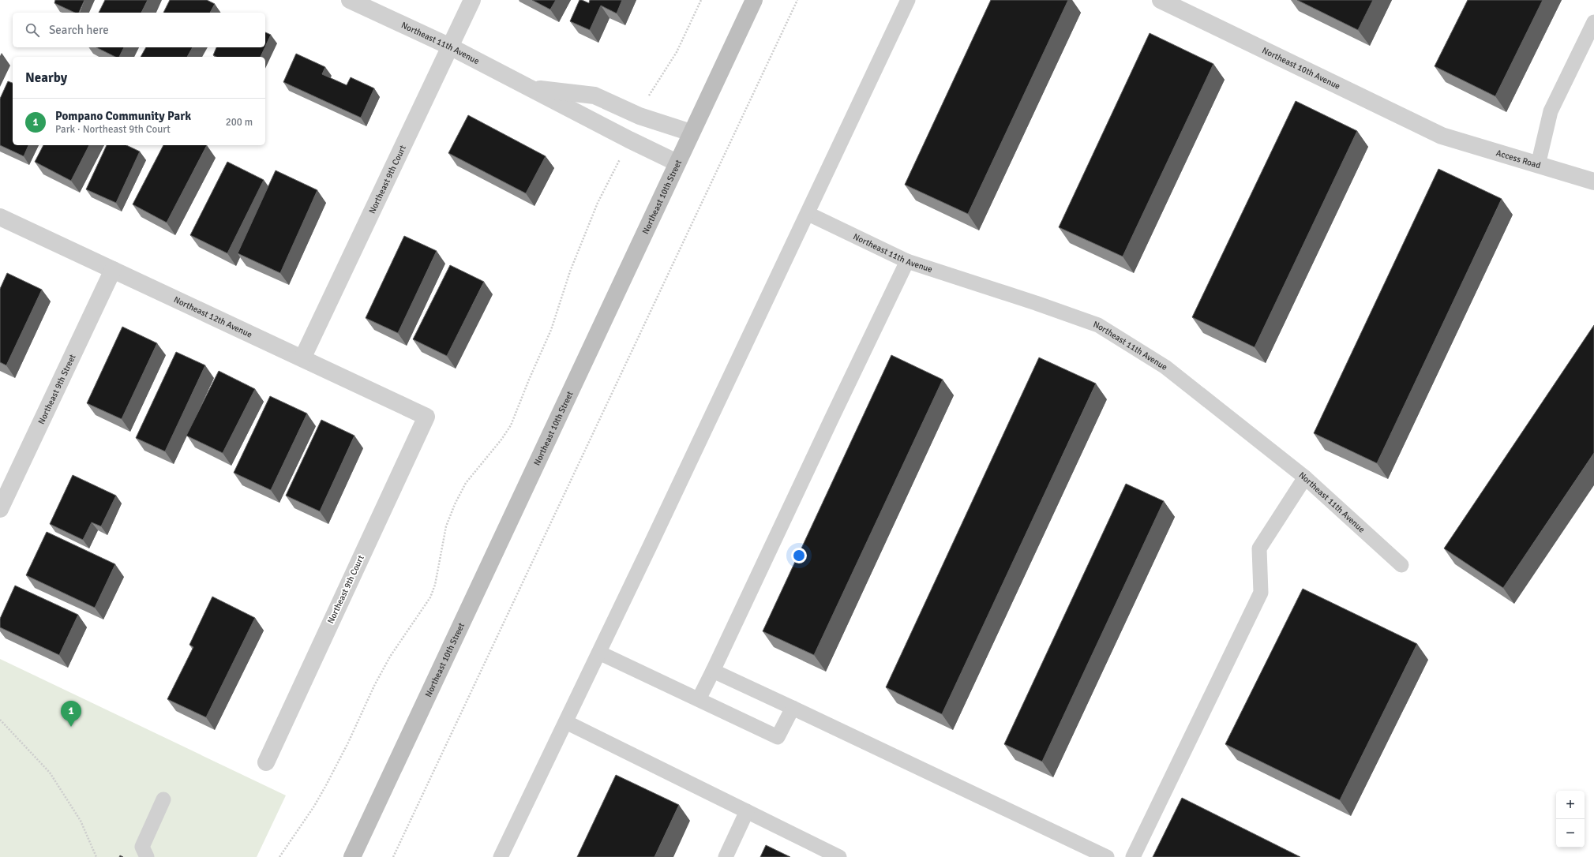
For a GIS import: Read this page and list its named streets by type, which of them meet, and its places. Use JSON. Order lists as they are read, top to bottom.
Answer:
{
  "streets": {
    "street": [
      "Northeast 11th Avenue",
      "Northeast 10th Avenue",
      "Access Road",
      "Northeast 9th Court",
      "Northeast 10th Street",
      "Northeast 12th Avenue",
      "Northeast 9th Street"
    ]
  },
  "crossings": [
    ["Northeast 11th Avenue", "Northeast 9th Court"],
    ["Northeast 11th Avenue", "Northeast 10th Street"],
    ["Northeast 10th Avenue", "Access Road"],
    ["Northeast 9th Court", "Northeast 12th Avenue"],
    ["Northeast 12th Avenue", "Northeast 9th Street"]
  ],
  "page": {
    "search": "Search here",
    "heading": "Nearby",
    "list": [
      {
        "mark": "1",
        "name": "Pompano Community Park",
        "note": "Park · Northeast 9th Court",
        "value": "200 m"
      }
    ],
    "pins": "1",
    "map_buttons": ["+", "−"]
  }
}
